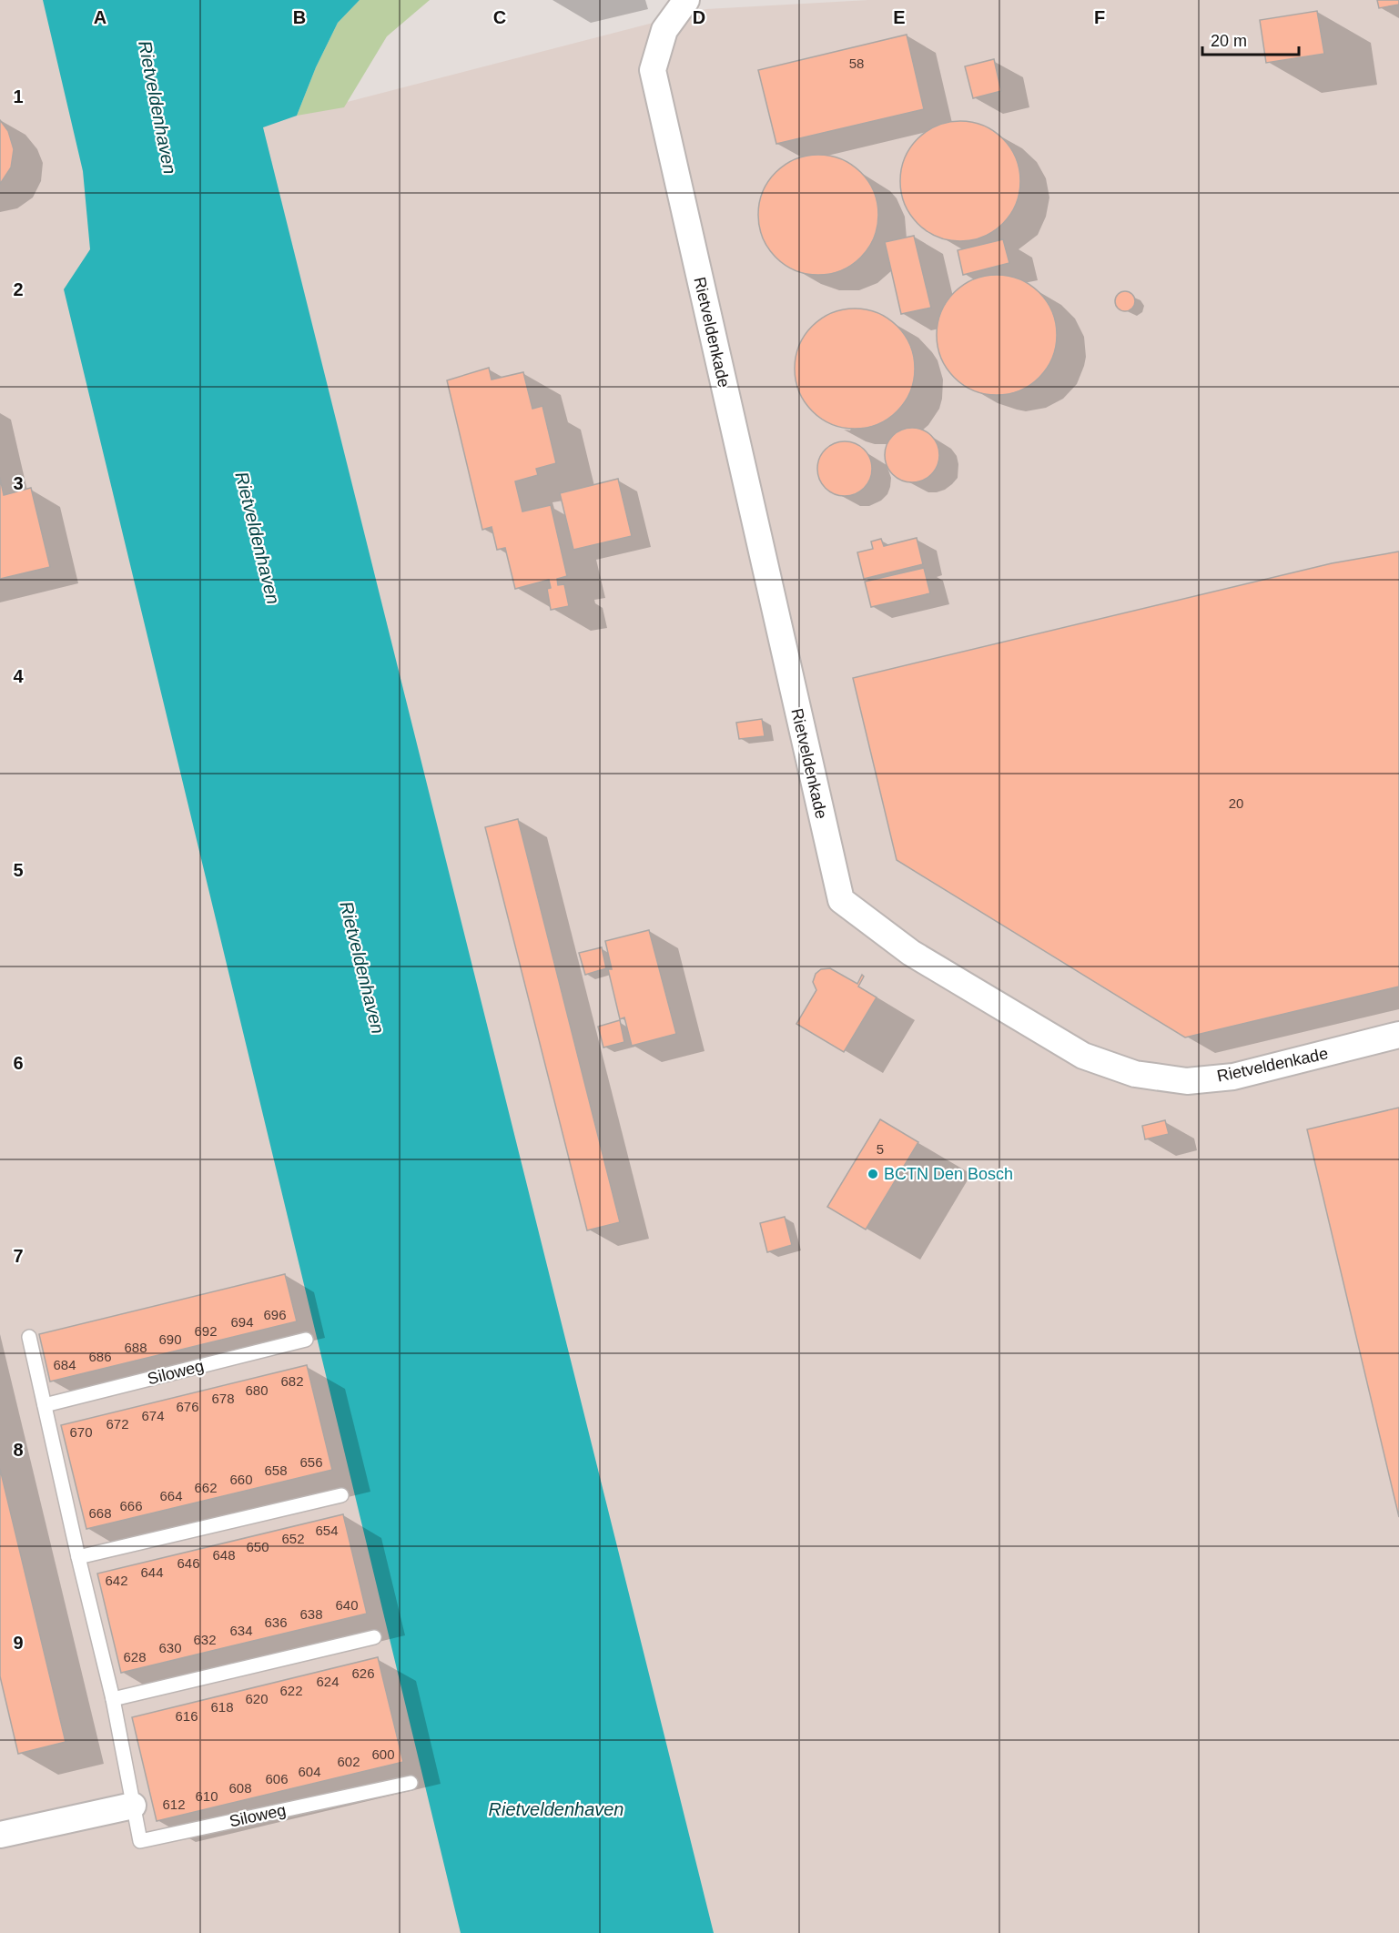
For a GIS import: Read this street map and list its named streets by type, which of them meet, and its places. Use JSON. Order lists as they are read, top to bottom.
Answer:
{
  "streets": {
    "street": ["Rietveldenkade"],
    "lane": ["Siloweg"]
  },
  "water": ["Rietveldenhaven"],
  "places": ["BCTN Den Bosch"],
  "house_numbers": [
    "58",
    "20",
    "5",
    "696",
    "694",
    "692",
    "690",
    "688",
    "686",
    "684",
    "682",
    "680",
    "678",
    "676",
    "674",
    "672",
    "670",
    "656",
    "658",
    "660",
    "662",
    "664",
    "666",
    "668",
    "654",
    "652",
    "650",
    "648",
    "646",
    "644",
    "642",
    "640",
    "638",
    "636",
    "634",
    "632",
    "630",
    "628",
    "626",
    "624",
    "622",
    "620",
    "618",
    "616",
    "600",
    "602",
    "604",
    "606",
    "608",
    "610",
    "612"
  ],
  "scale_bar": "20 m",
  "grid": {
    "columns": [
      "A",
      "B",
      "C",
      "D",
      "E",
      "F"
    ],
    "rows": [
      "1",
      "2",
      "3",
      "4",
      "5",
      "6",
      "7",
      "8",
      "9"
    ]
  }
}
